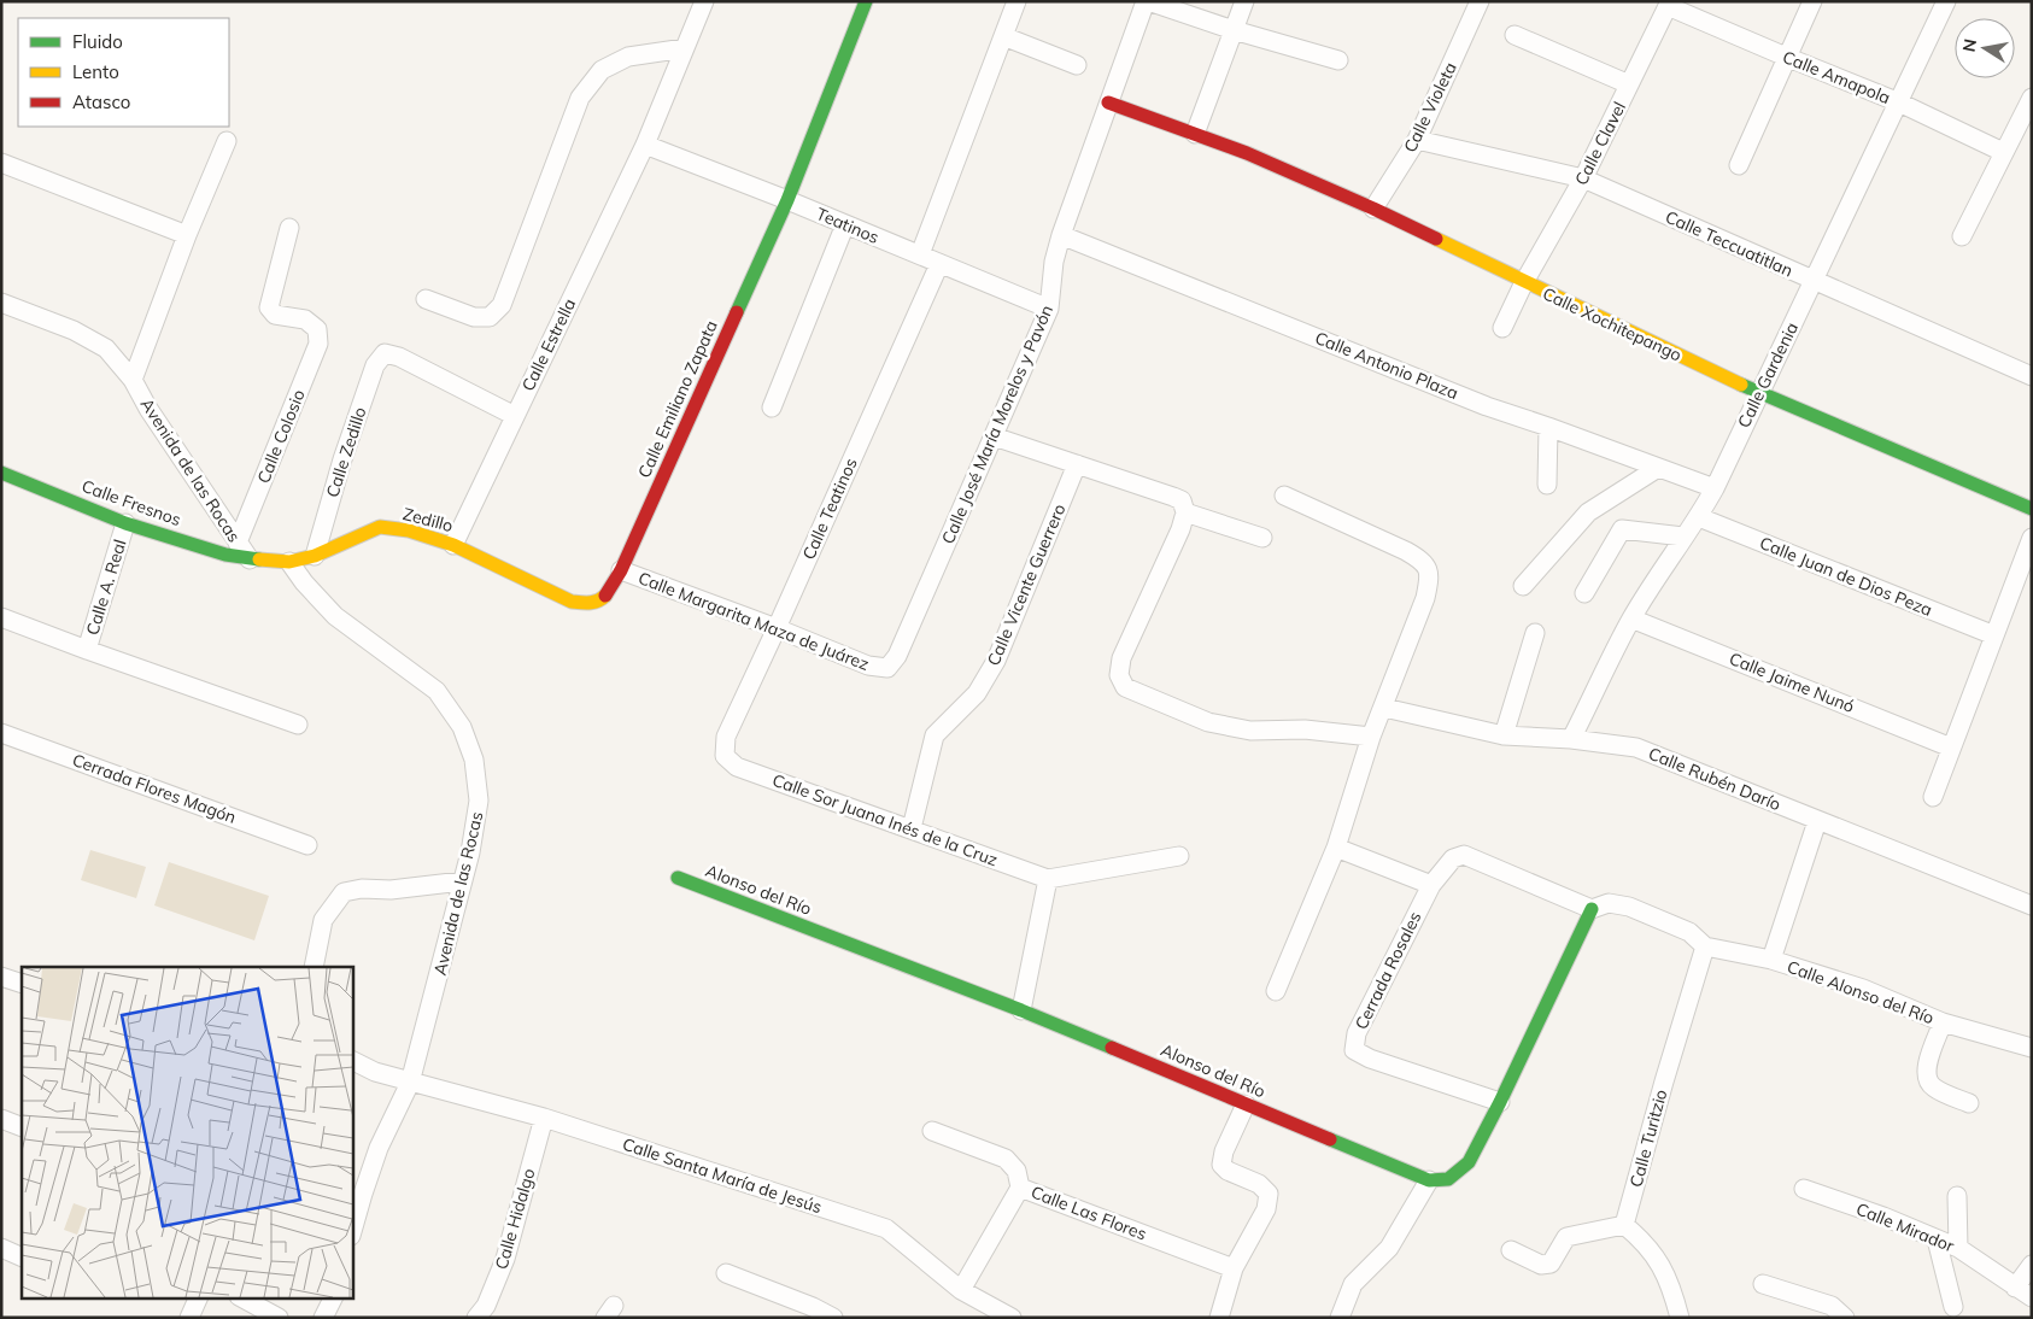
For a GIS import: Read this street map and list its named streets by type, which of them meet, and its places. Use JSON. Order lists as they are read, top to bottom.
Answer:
{
  "streets": {
    "street": [
      "Calle Amapola",
      "Calle Violeta",
      "Calle Clavel",
      "Teatinos",
      "Calle Teccuatitlan",
      "Calle Xochitepango",
      "Calle Estrella",
      "Calle Antonio Plaza",
      "Calle Gardenia",
      "Calle Emiliano Zapata",
      "Calle José María Morelos y Pavón",
      "Calle Colosio",
      "Calle Zedillo",
      "Avenida de las Rocas",
      "Calle Fresnos",
      "Calle Teatinos",
      "Zedillo",
      "Calle Juan de Dios Peza",
      "Calle Vicente Guerrero",
      "Calle A. Real",
      "Calle Margarita Maza de Juárez",
      "Calle Jaime Nunó",
      "Calle Rubén Darío",
      "Cerrada Flores Magón",
      "Calle Sor Juana Inés de la Cruz",
      "Alonso del Río",
      "Cerrada Rosales",
      "Calle Alonso del Río",
      "Calle Turitzio",
      "Calle Santa María de Jesús",
      "Calle Las Flores",
      "Calle Hidalgo",
      "Calle Mirador"
    ]
  },
  "crossings": [
    ["Calle Amapola", "Calle Clavel"],
    ["Calle Amapola", "Calle Gardenia"],
    ["Calle Violeta", "Calle Teccuatitlan"],
    ["Calle Violeta", "Calle Xochitepango"],
    ["Calle Clavel", "Calle Teccuatitlan"],
    ["Calle Clavel", "Calle Xochitepango"],
    ["Teatinos", "Calle Estrella"],
    ["Teatinos", "Calle Emiliano Zapata"],
    ["Teatinos", "Calle José María Morelos y Pavón"],
    ["Teatinos", "Calle Teatinos"],
    ["Calle Teccuatitlan", "Calle Gardenia"],
    ["Calle Xochitepango", "Calle Gardenia"],
    ["Calle Xochitepango", "Calle José María Morelos y Pavón"],
    ["Calle Estrella", "Calle Zedillo"],
    ["Calle Estrella", "Zedillo"],
    ["Calle Antonio Plaza", "Calle Gardenia"],
    ["Calle Antonio Plaza", "Calle José María Morelos y Pavón"],
    ["Calle Gardenia", "Calle Juan de Dios Peza"],
    ["Calle Gardenia", "Calle Jaime Nunó"],
    ["Calle Gardenia", "Calle Rubén Darío"],
    ["Calle Emiliano Zapata", "Zedillo"],
    ["Calle Emiliano Zapata", "Calle Margarita Maza de Juárez"],
    ["Calle José María Morelos y Pavón", "Calle Margarita Maza de Juárez"],
    ["Calle Colosio", "Avenida de las Rocas"],
    ["Calle Zedillo", "Zedillo"],
    ["Avenida de las Rocas", "Calle Fresnos"],
    ["Avenida de las Rocas", "Zedillo"],
    ["Avenida de las Rocas", "Calle Santa María de Jesús"],
    ["Calle Fresnos", "Zedillo"],
    ["Calle Fresnos", "Calle A. Real"],
    ["Calle Teatinos", "Calle Margarita Maza de Juárez"],
    ["Calle Teatinos", "Calle Sor Juana Inés de la Cruz"],
    ["Calle Vicente Guerrero", "Calle Sor Juana Inés de la Cruz"],
    ["Calle Alonso del Río", "Calle Turitzio"],
    ["Calle Santa María de Jesús", "Calle Las Flores"],
    ["Calle Santa María de Jesús", "Calle Hidalgo"]
  ],
  "legend": ["Fluido", "Lento", "Atasco"],
  "north": "left"
}
